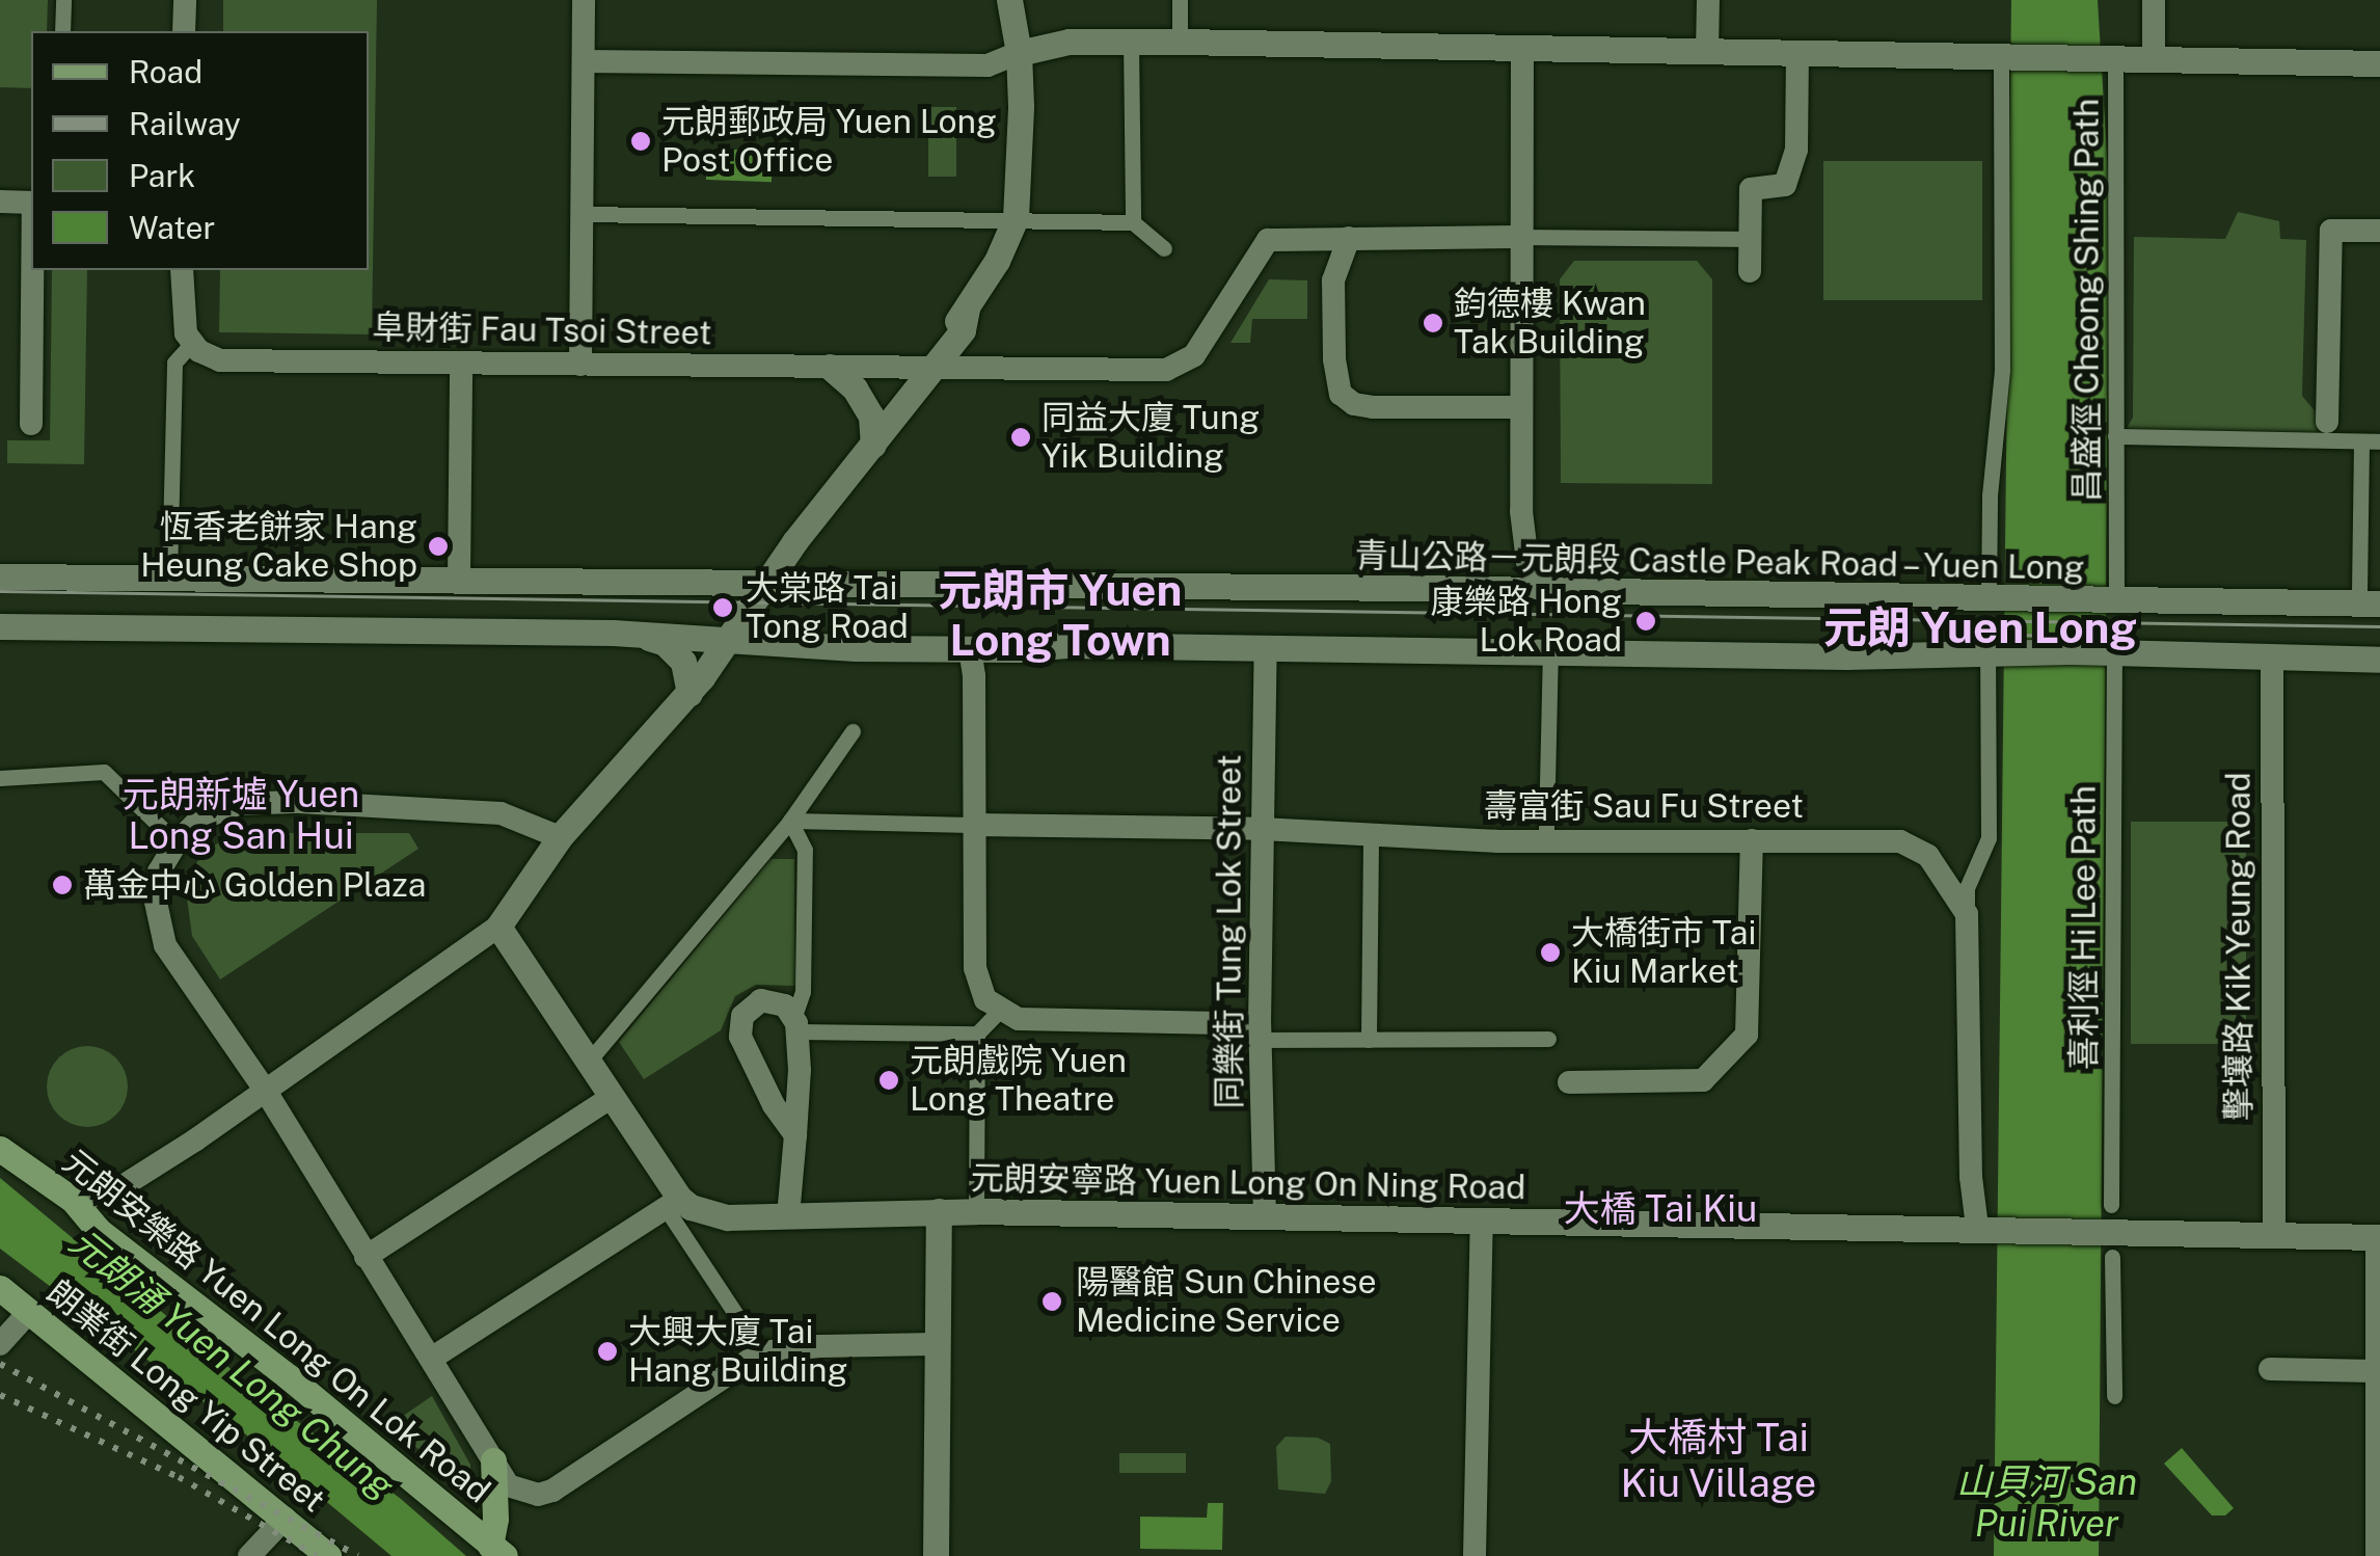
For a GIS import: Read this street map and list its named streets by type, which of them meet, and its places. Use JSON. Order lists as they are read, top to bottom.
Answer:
{
  "streets": {
    "main road": ["元朗安樂路 Yuen Long On Lok Road", "朗業街 Long Yip Street"],
    "street": [
      "昌盛徑 Cheong Shing Path",
      "阜財街 Fau Tsoi Street",
      "青山公路－元朗段 Castle Peak Road – Yuen Long",
      "壽富街 Sau Fu Street",
      "喜利徑 Hi Lee Path",
      "同樂街 Tung Lok Street",
      "擊壤路 Kik Yeung Road",
      "元朗安寧路 Yuen Long On Ning Road"
    ]
  },
  "crossings": [
    ["昌盛徑 Cheong Shing Path", "青山公路－元朗段 Castle Peak Road – Yuen Long"],
    ["壽富街 Sau Fu Street", "同樂街 Tung Lok Street"],
    ["喜利徑 Hi Lee Path", "元朗安寧路 Yuen Long On Ning Road"],
    ["同樂街 Tung Lok Street", "元朗安寧路 Yuen Long On Ning Road"],
    ["擊壤路 Kik Yeung Road", "元朗安寧路 Yuen Long On Ning Road"]
  ],
  "districts": [
    "元朗市 Yuen Long Town",
    "元朗 Yuen Long",
    "元朗新墟 Yuen Long San Hui",
    "大橋 Tai Kiu",
    "大橋村 Tai Kiu Village"
  ],
  "water": ["元朗涌 Yuen Long Chung", "山貝河 San Pui River"],
  "places": [
    "元朗郵政局 Yuen Long Post Office",
    "鈞德樓 Kwan Tak Building",
    "同益大廈 Tung Yik Building",
    "恆香老餅家 Hang Heung Cake Shop",
    "大棠路 Tai Tong Road",
    "康樂路 Hong Lok Road",
    "萬金中心 Golden Plaza",
    "大橋街市 Tai Kiu Market",
    "元朗戲院 Yuen Long Theatre",
    "陽醫館 Sun Chinese Medicine Service",
    "大興大廈 Tai Hang Building"
  ],
  "legend": [
    "Road",
    "Railway",
    "Park",
    "Water"
  ]
}
